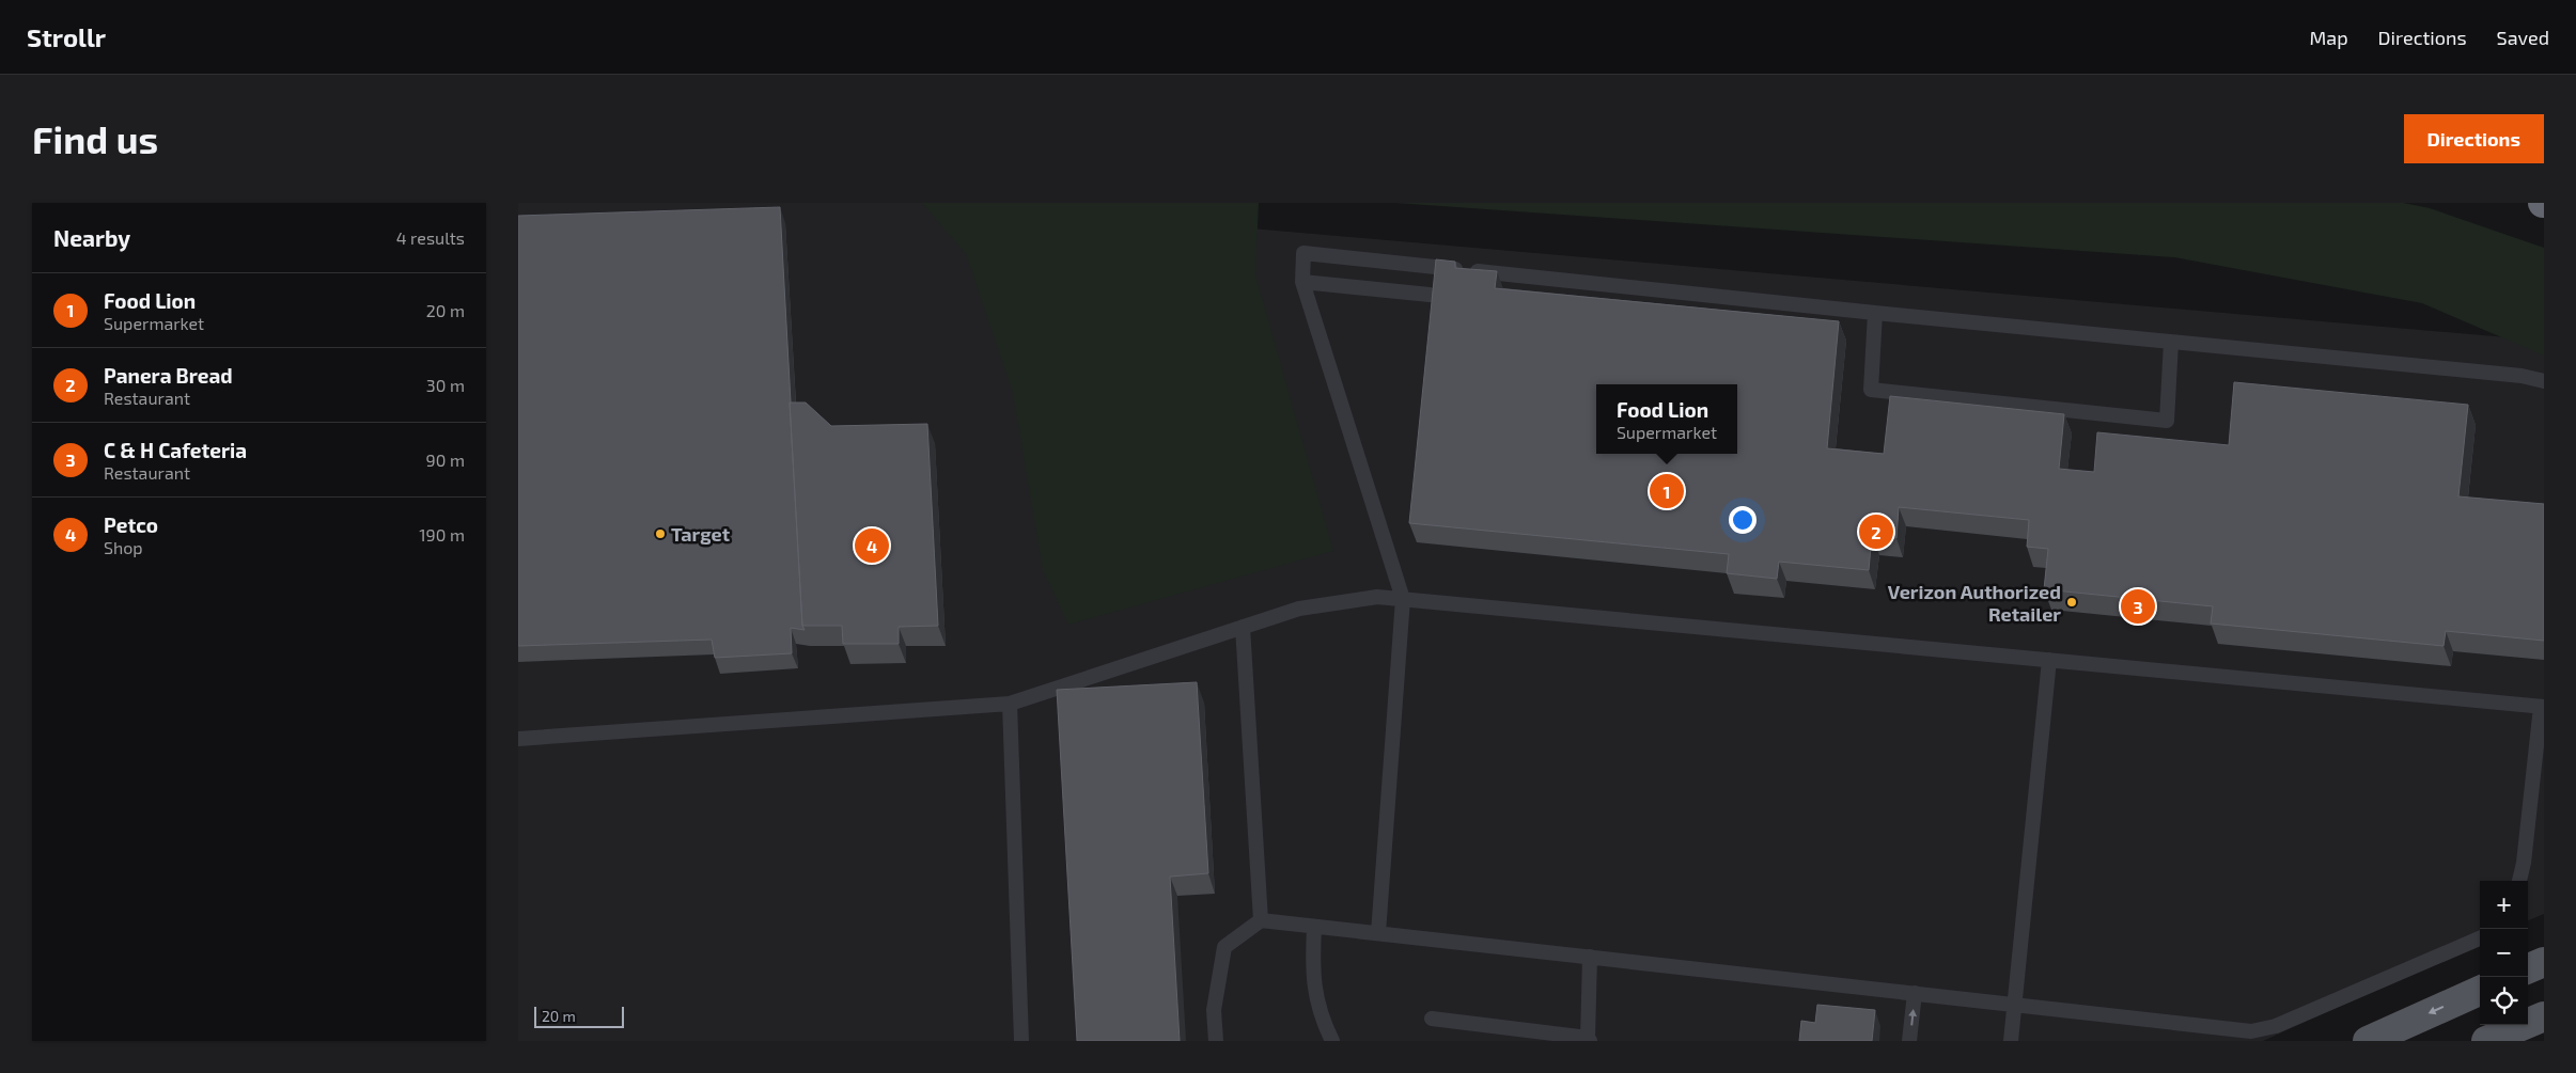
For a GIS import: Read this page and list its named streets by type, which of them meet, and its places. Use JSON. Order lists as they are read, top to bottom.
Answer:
{
  "places": ["Target", "Verizon Authorized Retailer"],
  "scale_bar": "20 m",
  "page": {
    "header": "Strollr",
    "nav": ["Map", "Directions", "Saved"],
    "buttons": "Directions",
    "title": "Find us",
    "heading": ["Nearby", "4 results"],
    "list": [
      {
        "mark": "1",
        "name": "Food Lion",
        "note": "Supermarket",
        "value": "20 m"
      },
      {
        "mark": "2",
        "name": "Panera Bread",
        "note": "Restaurant",
        "value": "30 m"
      },
      {
        "mark": "3",
        "name": "C & H Cafeteria",
        "note": "Restaurant",
        "value": "90 m"
      },
      {
        "mark": "4",
        "name": "Petco",
        "note": "Shop",
        "value": "190 m"
      }
    ],
    "popup": ["Food Lion", "Supermarket"],
    "pins": [
      "1",
      "2",
      "4",
      "3"
    ],
    "map_buttons": ["+", "−"],
    "scale": "20 m"
  }
}
